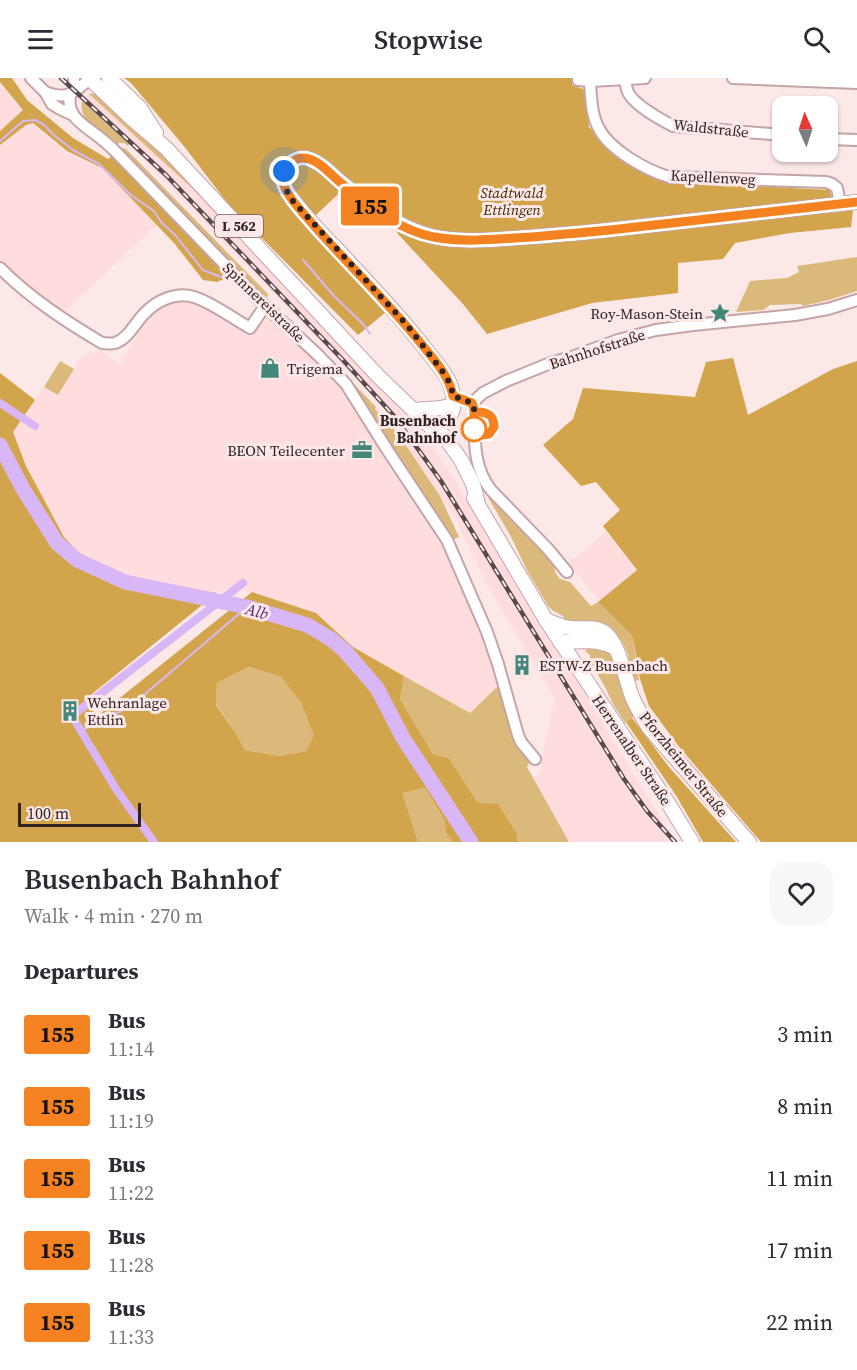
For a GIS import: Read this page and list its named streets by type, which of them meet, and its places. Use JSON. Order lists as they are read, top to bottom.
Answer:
{
  "streets": {
    "main road": ["L 562", "Herrenalber Straße", "Pforzheimer Straße"],
    "street": [
      "Waldstraße",
      "Kapellenweg",
      "Spinnereistraße",
      "Bahnhofstraße"
    ]
  },
  "crossings": [
    ["L 562", "Herrenalber Straße"],
    ["Herrenalber Straße", "Pforzheimer Straße"]
  ],
  "water": ["Alb"],
  "parks": ["Stadtwald Ettlingen"],
  "places": {
    "place": ["Roy-Mason-Stein"],
    "shop": ["Trigema"],
    "other": ["Busenbach Bahnhof"],
    "office": ["BEON Teilecenter"],
    "building": ["ESTW-Z Busenbach", "Wehranlage Ettlin"]
  },
  "lines": ["bus line 155"],
  "scale_bar": "100 m",
  "north": "top",
  "page": {
    "header": "Stopwise",
    "on_map": "155",
    "scale": "100 m",
    "heading": [
      ["Busenbach Bahnhof", "Walk · 4 min · 270 m"],
      "Departures"
    ],
    "list": [
      {
        "mark": "155",
        "name": "Bus",
        "note": "11:14",
        "value": "3 min"
      },
      {
        "mark": "155",
        "name": "Bus",
        "note": "11:19",
        "value": "8 min"
      },
      {
        "mark": "155",
        "name": "Bus",
        "note": "11:22",
        "value": "11 min"
      },
      {
        "mark": "155",
        "name": "Bus",
        "note": "11:28",
        "value": "17 min"
      },
      {
        "mark": "155",
        "name": "Bus",
        "note": "11:33",
        "value": "22 min"
      }
    ]
  }
}
